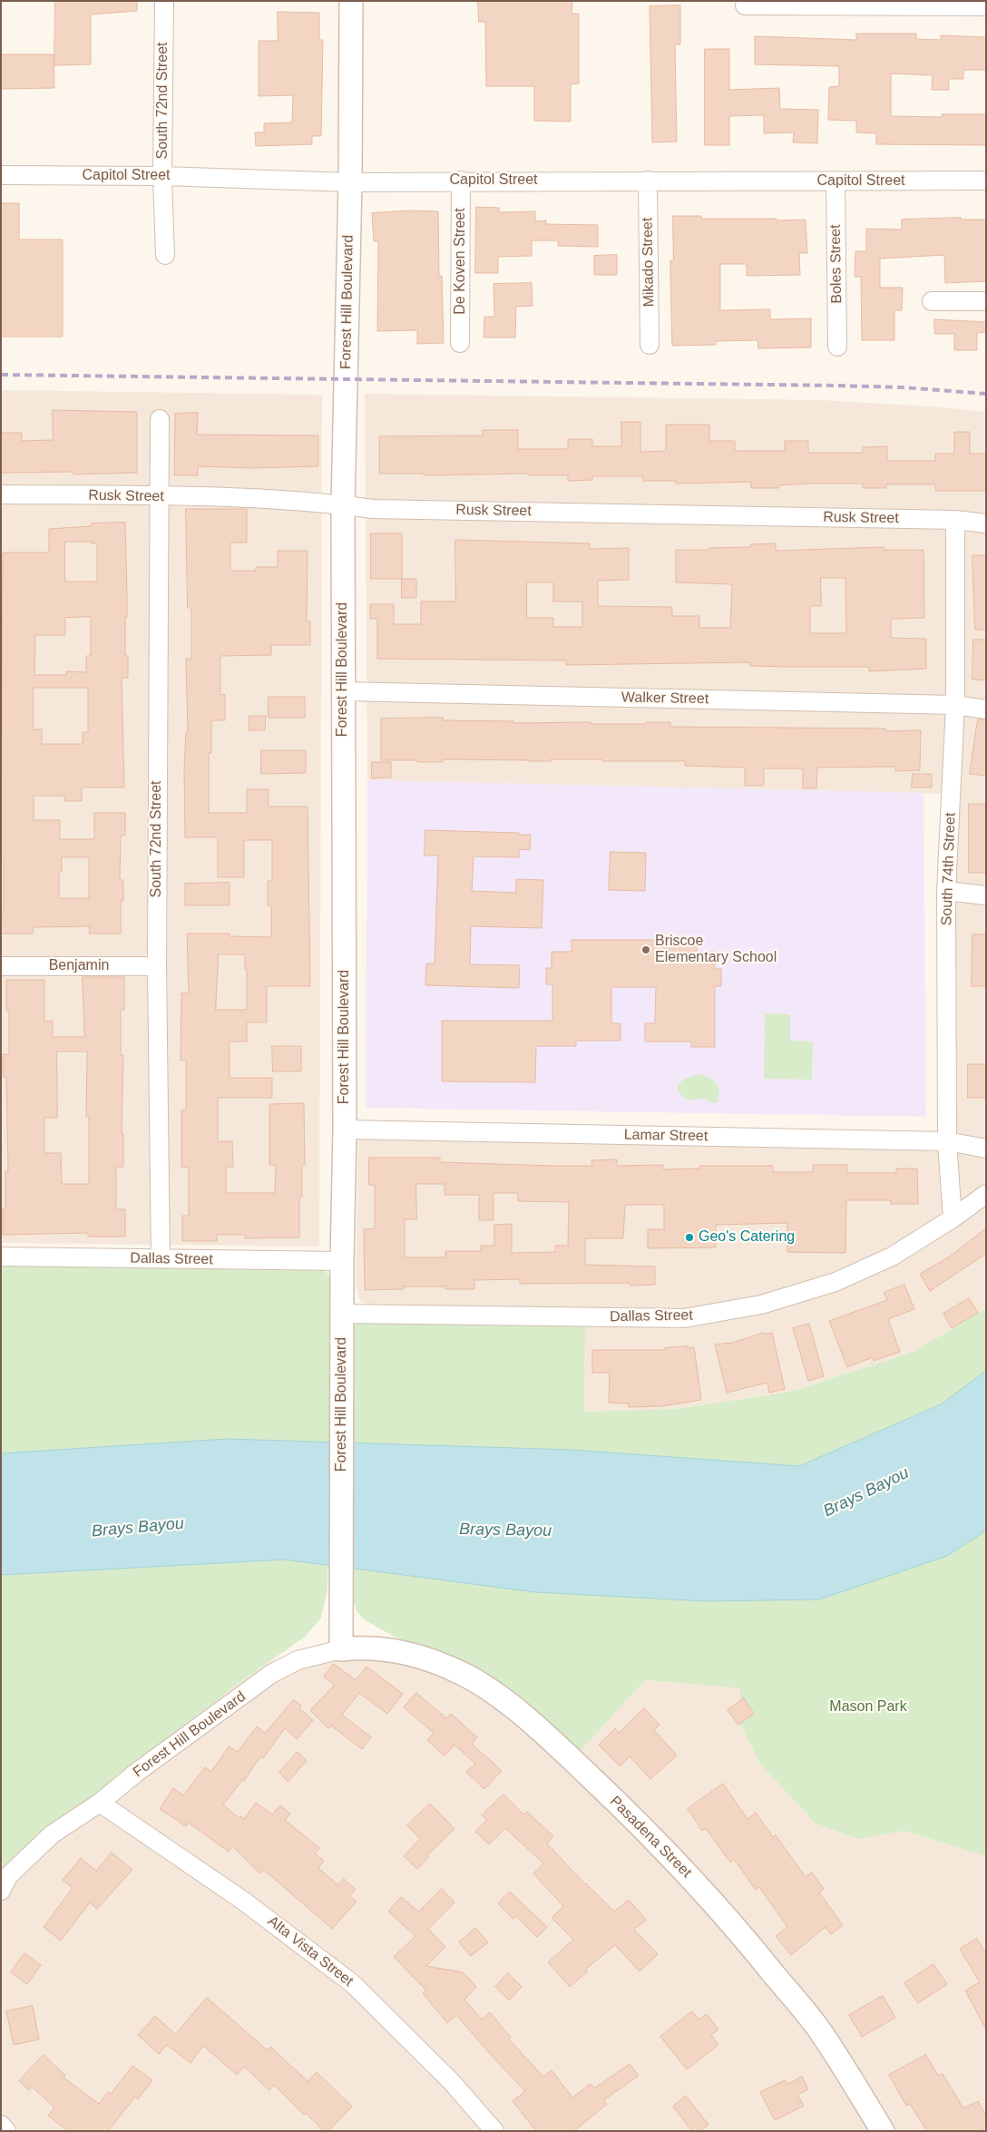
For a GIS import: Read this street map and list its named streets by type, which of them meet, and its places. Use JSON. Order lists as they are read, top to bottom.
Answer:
{
  "streets": {
    "street": [
      "South 72nd Street",
      "Capitol Street",
      "De Koven Street",
      "Mikado Street",
      "Boles Street",
      "Forest Hill Boulevard",
      "Rusk Street",
      "Walker Street",
      "South 74th Street",
      "Benjamin",
      "Lamar Street",
      "Dallas Street",
      "Pasadena Street",
      "Alta Vista Street"
    ]
  },
  "crossings": [
    ["South 72nd Street", "Capitol Street"],
    ["South 72nd Street", "Rusk Street"],
    ["South 72nd Street", "Benjamin"],
    ["South 72nd Street", "Dallas Street"],
    ["Capitol Street", "De Koven Street"],
    ["Capitol Street", "Mikado Street"],
    ["Capitol Street", "Boles Street"],
    ["Capitol Street", "Forest Hill Boulevard"],
    ["Forest Hill Boulevard", "Rusk Street"],
    ["Forest Hill Boulevard", "Walker Street"],
    ["Forest Hill Boulevard", "Lamar Street"],
    ["Forest Hill Boulevard", "Dallas Street"],
    ["Forest Hill Boulevard", "Pasadena Street"],
    ["Forest Hill Boulevard", "Alta Vista Street"],
    ["Rusk Street", "South 74th Street"],
    ["Walker Street", "South 74th Street"],
    ["South 74th Street", "Lamar Street"],
    ["South 74th Street", "Dallas Street"]
  ],
  "water": ["Brays Bayou"],
  "parks": ["Mason Park"],
  "places": ["Briscoe Elementary School", "Geo's Catering"]
}
